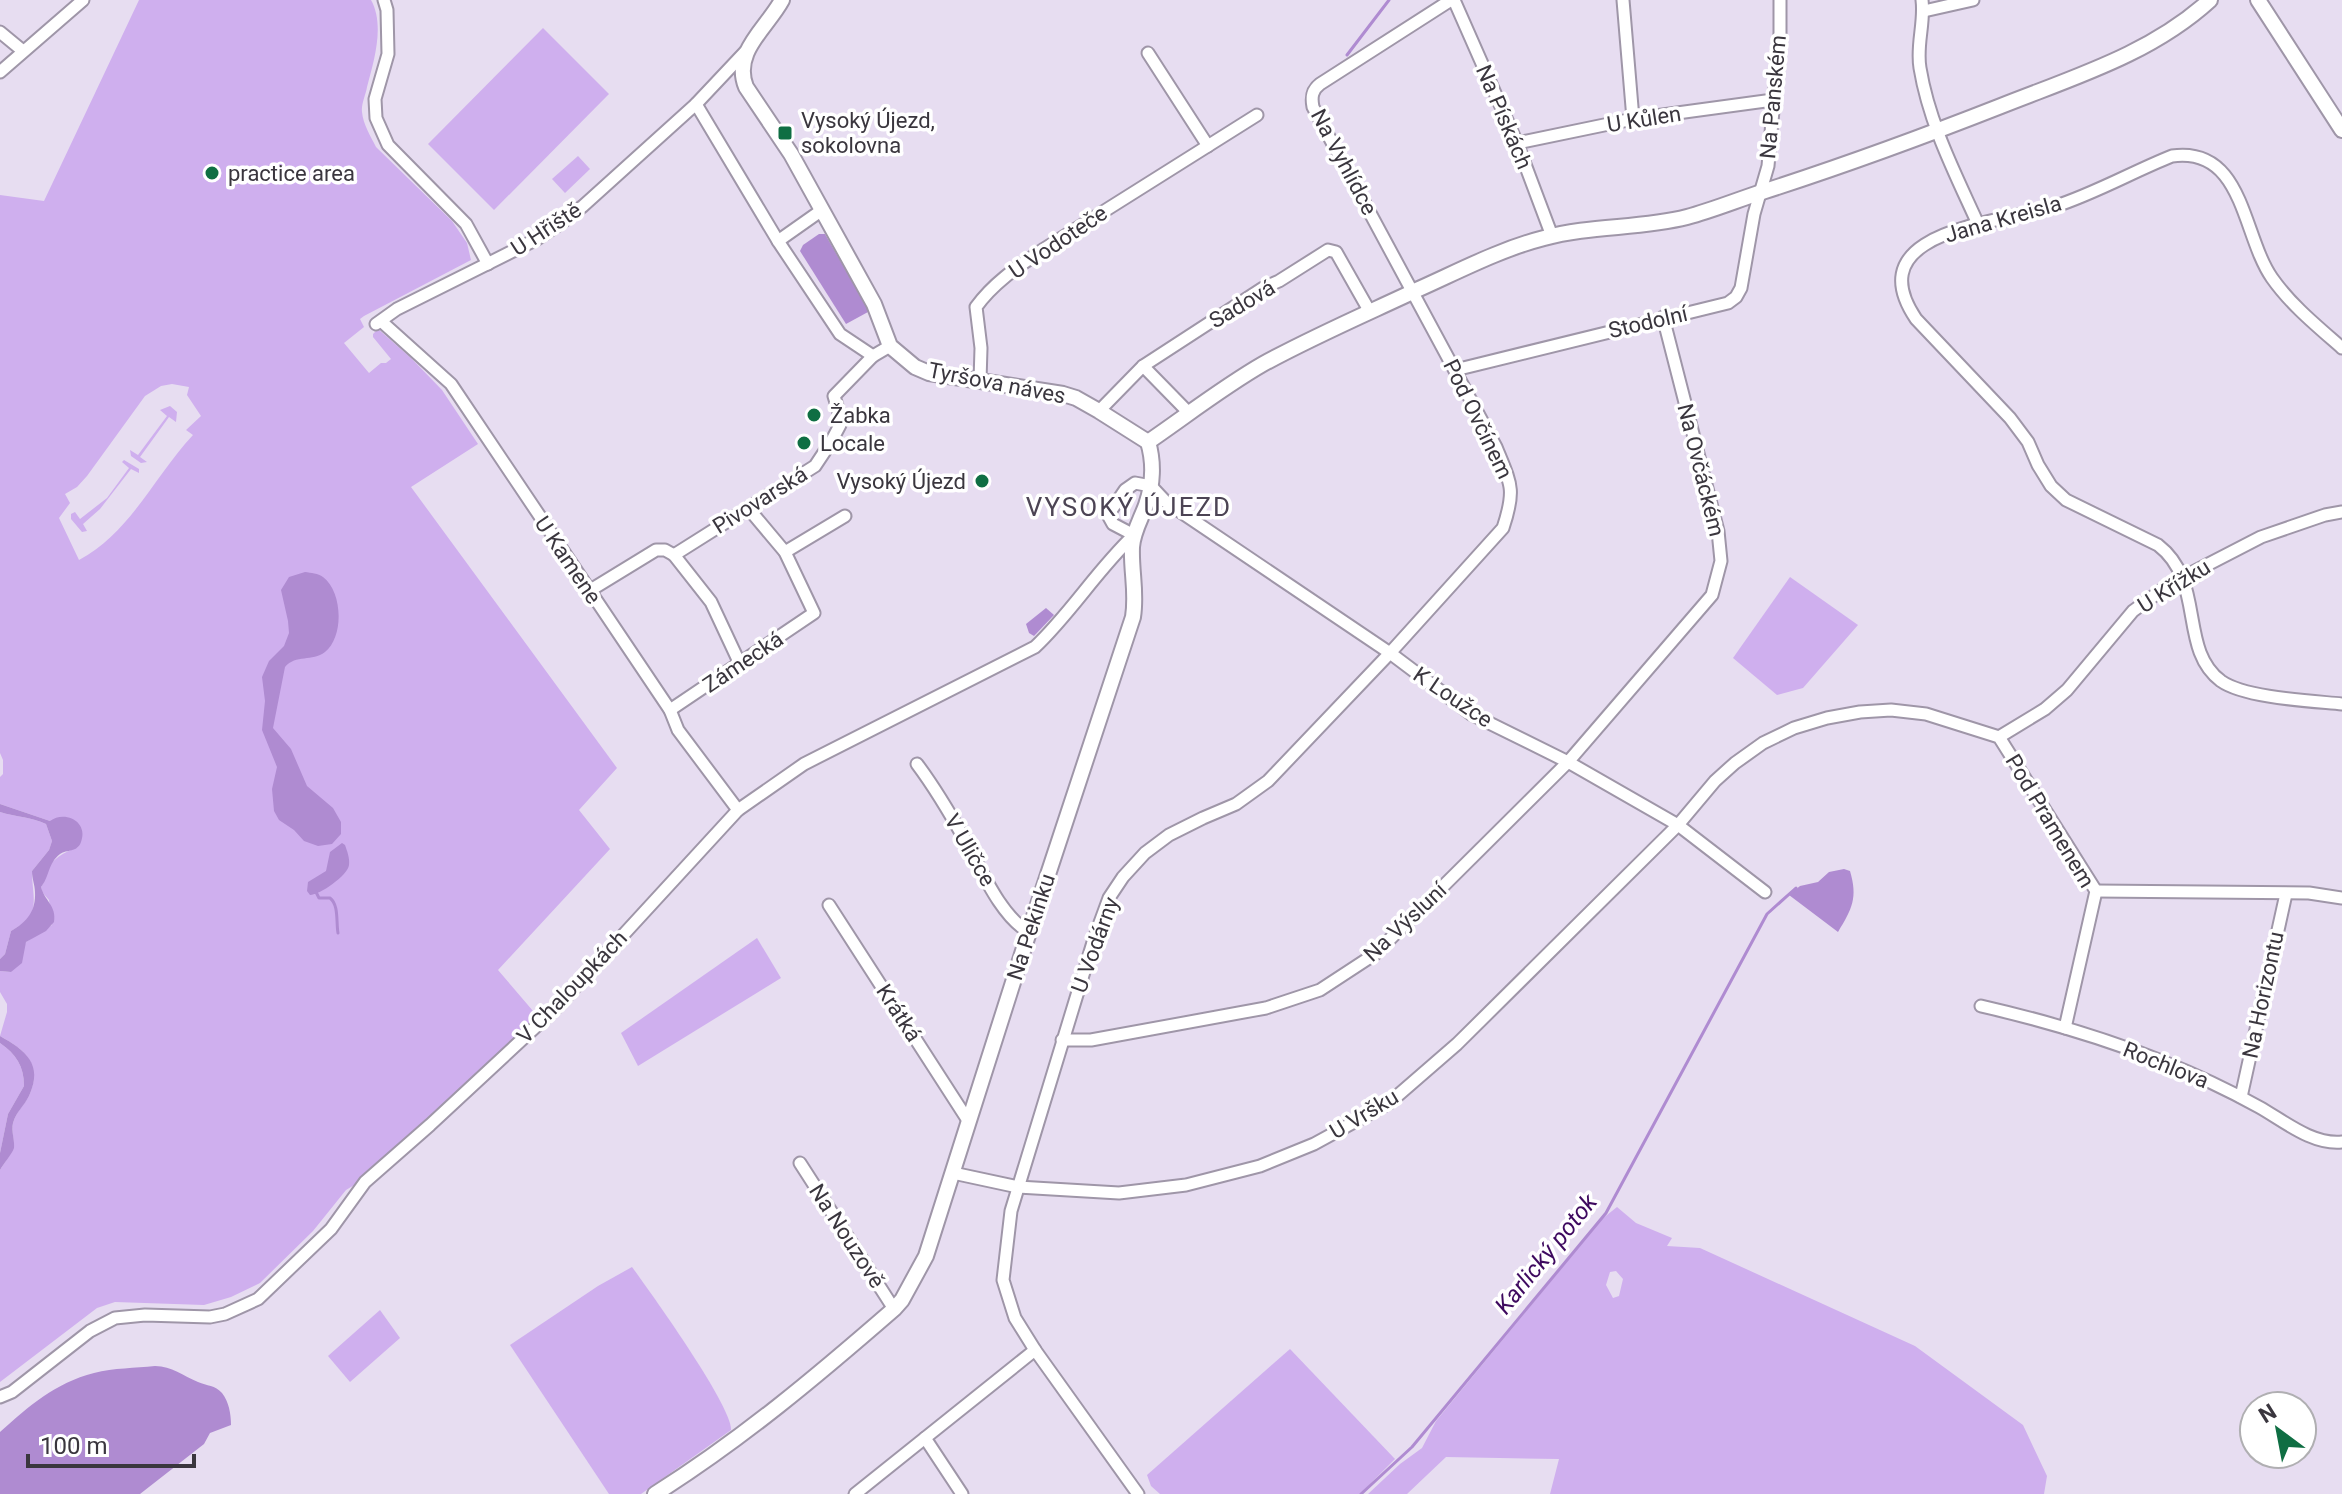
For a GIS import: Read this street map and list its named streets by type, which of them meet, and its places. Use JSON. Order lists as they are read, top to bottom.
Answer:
{
  "streets": {
    "street": [
      "Na Panském",
      "Na Pískách",
      "U Kůlen",
      "Na Vyhlídce",
      "Jana Kreisla",
      "U Hřiště",
      "U Vodoteče",
      "Sadová",
      "Stodolní",
      "Tyršova náves",
      "Pod Ovčínem",
      "Na Ovčáckém",
      "Pivovarská",
      "U Kamene",
      "U Křížku",
      "Zámecká",
      "K Loužce",
      "Pod Pramenem",
      "V Uličce",
      "Na Výsluní",
      "Na Pekinku",
      "U Vodárny",
      "V Chaloupkách",
      "Na Horizontu",
      "Krátká",
      "Rochlova",
      "U Vršku",
      "Na Nouzově"
    ]
  },
  "crossings": [
    ["Na Panském", "U Kůlen"],
    ["Na Panském", "Stodolní"],
    ["Na Pískách", "U Kůlen"],
    ["Na Pískách", "Na Vyhlídce"],
    ["Na Vyhlídce", "Pod Ovčínem"],
    ["Jana Kreisla", "U Křížku"],
    ["U Hřiště", "U Kamene"],
    ["U Vodoteče", "Tyršova náves"],
    ["Sadová", "Tyršova náves"],
    ["Stodolní", "Pod Ovčínem"],
    ["Stodolní", "Na Ovčáckém"],
    ["Pod Ovčínem", "K Loužce"],
    ["Pod Ovčínem", "U Vodárny"],
    ["Na Ovčáckém", "K Loužce"],
    ["Na Ovčáckém", "Na Výsluní"],
    ["Pivovarská", "U Kamene"],
    ["U Kamene", "Zámecká"],
    ["U Kamene", "V Chaloupkách"],
    ["U Křížku", "Pod Pramenem"],
    ["K Loužce", "Pod Pramenem"],
    ["K Loužce", "Na Výsluní"],
    ["K Loužce", "U Vodárny"],
    ["K Loužce", "U Vršku"],
    ["Pod Pramenem", "Rochlova"],
    ["Pod Pramenem", "U Vršku"],
    ["V Uličce", "Na Pekinku"],
    ["Na Výsluní", "U Vodárny"],
    ["Na Pekinku", "V Chaloupkách"],
    ["Na Pekinku", "Krátká"],
    ["Na Pekinku", "U Vršku"],
    ["Na Pekinku", "Na Nouzově"],
    ["U Vodárny", "U Vršku"],
    ["Na Horizontu", "Rochlova"]
  ],
  "districts": ["VYSOKÝ ÚJEZD"],
  "water": ["Karlický potok"],
  "places": {
    "transit": ["Vysoký Újezd, sokolovna"],
    "other": [
      "practice area",
      "Žabka",
      "Locale",
      "Vysoký Újezd"
    ]
  },
  "scale_bar": "100 m",
  "north": "top left"
}
